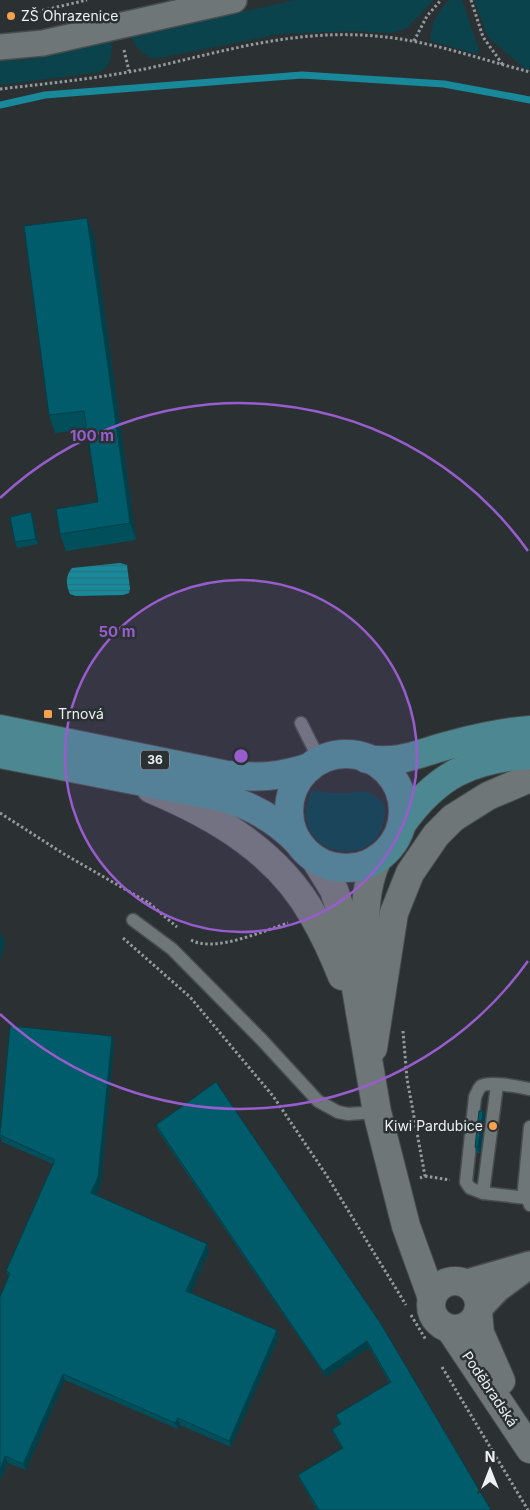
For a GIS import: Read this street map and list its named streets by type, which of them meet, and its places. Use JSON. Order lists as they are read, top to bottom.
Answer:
{
  "streets": {
    "main road": ["36"],
    "street": ["Poděbradská"]
  },
  "places": {
    "other": ["ZŠ Ohrazenice", "Kiwi Pardubice"],
    "transit": ["Trnová"]
  },
  "north": "top",
  "rings": ["100 m", "50 m"]
}
